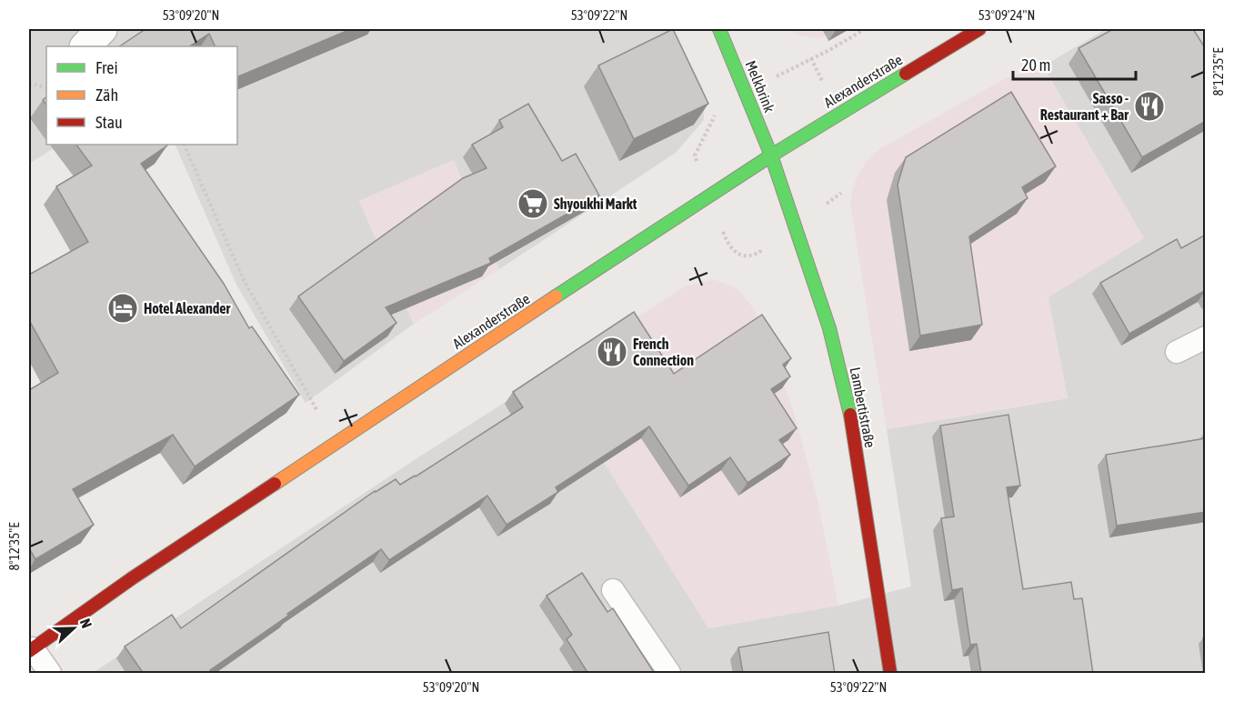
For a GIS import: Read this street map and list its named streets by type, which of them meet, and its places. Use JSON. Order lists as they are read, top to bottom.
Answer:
{
  "streets": {
    "street": ["Alexanderstraße", "Melkbrink", "Lambertistraße"]
  },
  "crossings": [
    ["Alexanderstraße", "Melkbrink"],
    ["Alexanderstraße", "Lambertistraße"],
    ["Melkbrink", "Lambertistraße"]
  ],
  "places": {
    "restaurant": ["Sasso - Restaurant + Bar", "French Connection"],
    "supermarket": ["Shyoukhi Markt"],
    "hotel": ["Hotel Alexander"]
  },
  "legend": ["Frei", "Zäh", "Stau"],
  "scale_bar": "20 m",
  "north": "right",
  "coordinates": [
    "53°09'20\"N",
    "53°09'22\"N",
    "53°09'24\"N",
    "8°12'35\"E"
  ]
}
